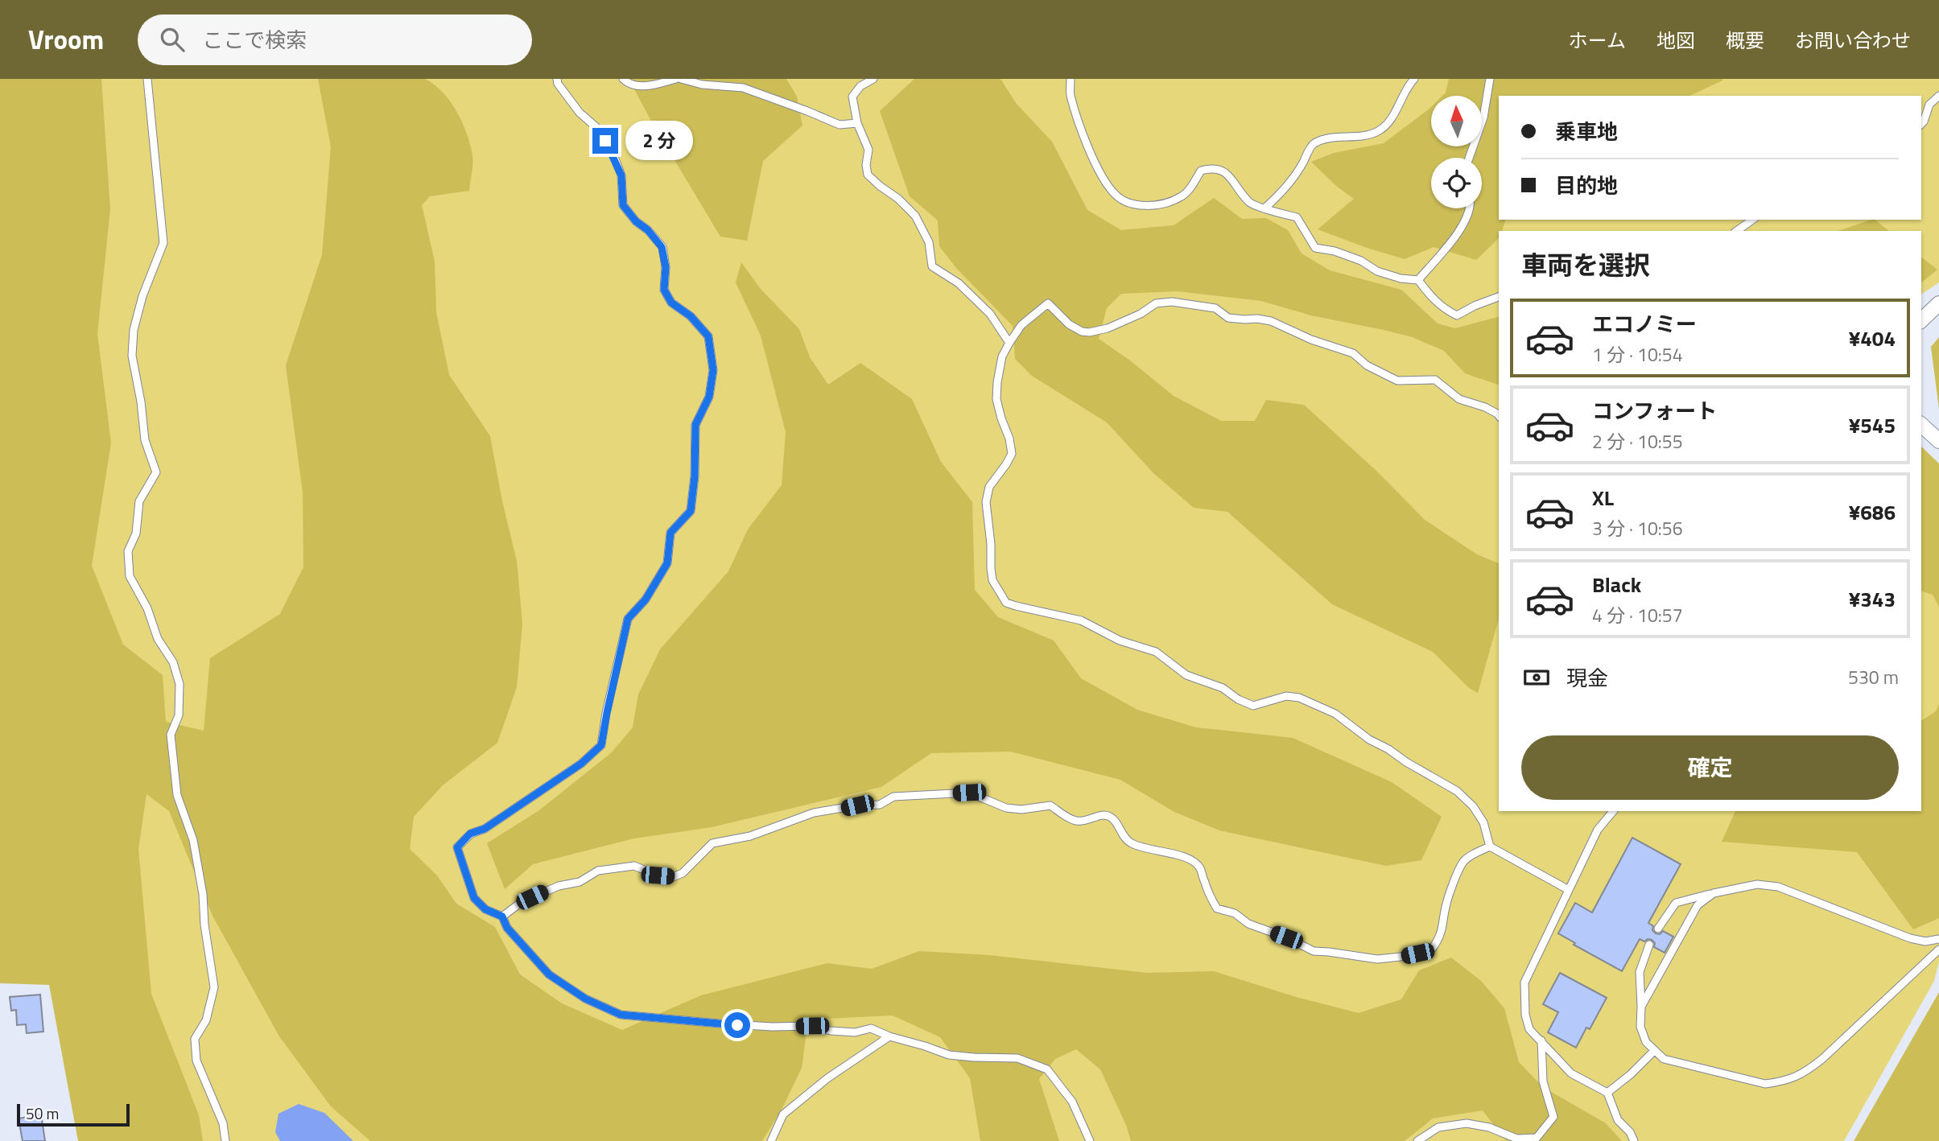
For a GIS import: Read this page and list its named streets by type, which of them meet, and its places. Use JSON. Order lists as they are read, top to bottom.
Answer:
{
  "scale_bar": "50 m",
  "north": "top",
  "page": {
    "header": "Vroom",
    "search": "ここで検索",
    "nav": [
      "ホーム",
      "地図",
      "概要",
      "お問い合わせ"
    ],
    "banner": ["乗車地", "目的地"],
    "bubble": "2 分",
    "heading": "車両を選択",
    "list": [
      {
        "name": "エコノミー",
        "note": "1 分 · 10:54",
        "value": "¥404"
      },
      {
        "name": "コンフォート",
        "note": "2 分 · 10:55",
        "value": "¥545"
      },
      {
        "name": "XL",
        "note": "3 分 · 10:56",
        "value": "¥686"
      },
      {
        "name": "Black",
        "note": "4 分 · 10:57",
        "value": "¥343"
      }
    ],
    "pay": ["現金", "530 m"],
    "buttons": "確定",
    "scale": "50 m"
  }
}
